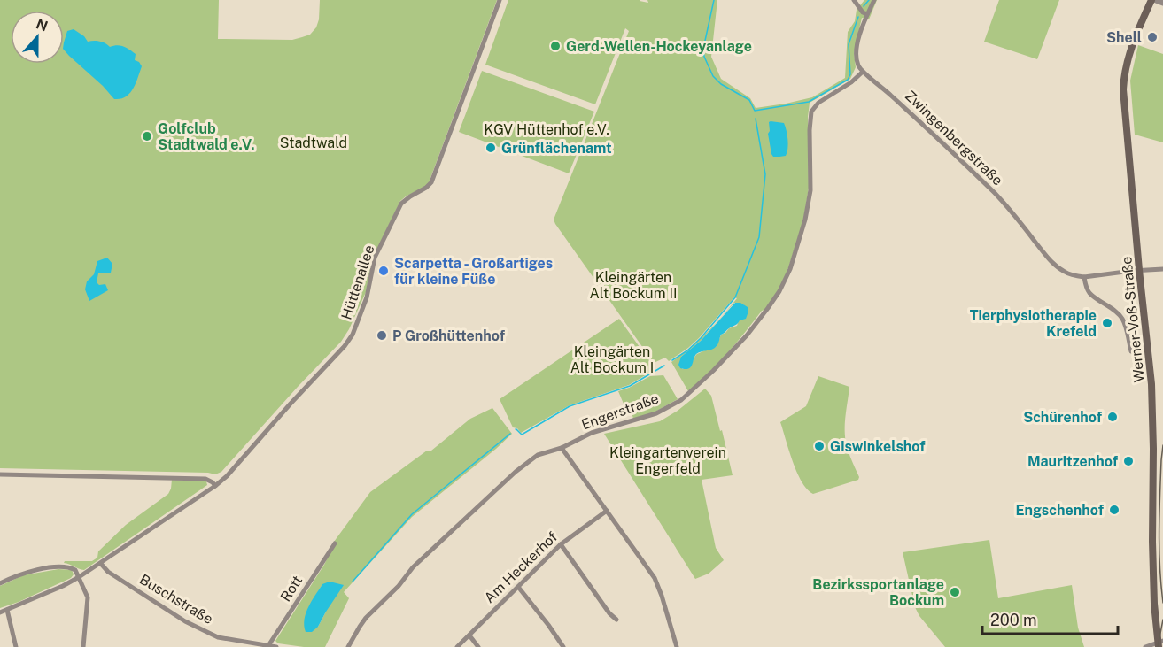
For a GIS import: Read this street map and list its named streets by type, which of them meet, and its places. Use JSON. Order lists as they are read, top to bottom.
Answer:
{
  "streets": {
    "main road": ["Werner-Voß-Straße"],
    "street": [
      "Zwingenbergstraße",
      "Hüttenallee",
      "Engerstraße",
      "Am Heckerhof",
      "Rott",
      "Buschstraße"
    ]
  },
  "crossings": [
    ["Zwingenbergstraße", "Werner-Voß-Straße"],
    ["Zwingenbergstraße", "Engerstraße"],
    ["Hüttenallee", "Buschstraße"],
    ["Rott", "Buschstraße"]
  ],
  "parks": [
    "KGV Hüttenhof e.V.",
    "Stadtwald",
    "Kleingärten Alt Bockum II",
    "Kleingärten Alt Bockum I",
    "Kleingartenverein Engerfeld"
  ],
  "places": [
    "Shell",
    "Gerd-Wellen-Hockeyanlage",
    "Golfclub Stadtwald e.V.",
    "Grünflächenamt",
    "Scarpetta - Großartiges für kleine Füße",
    "Tierphysiotherapie Krefeld",
    "P Großhüttenhof",
    "Schürenhof",
    "Giswinkelshof",
    "Mauritzenhof",
    "Engschenhof",
    "Bezirkssportanlage Bockum"
  ],
  "scale_bar": "200 m",
  "north": "top"
}
